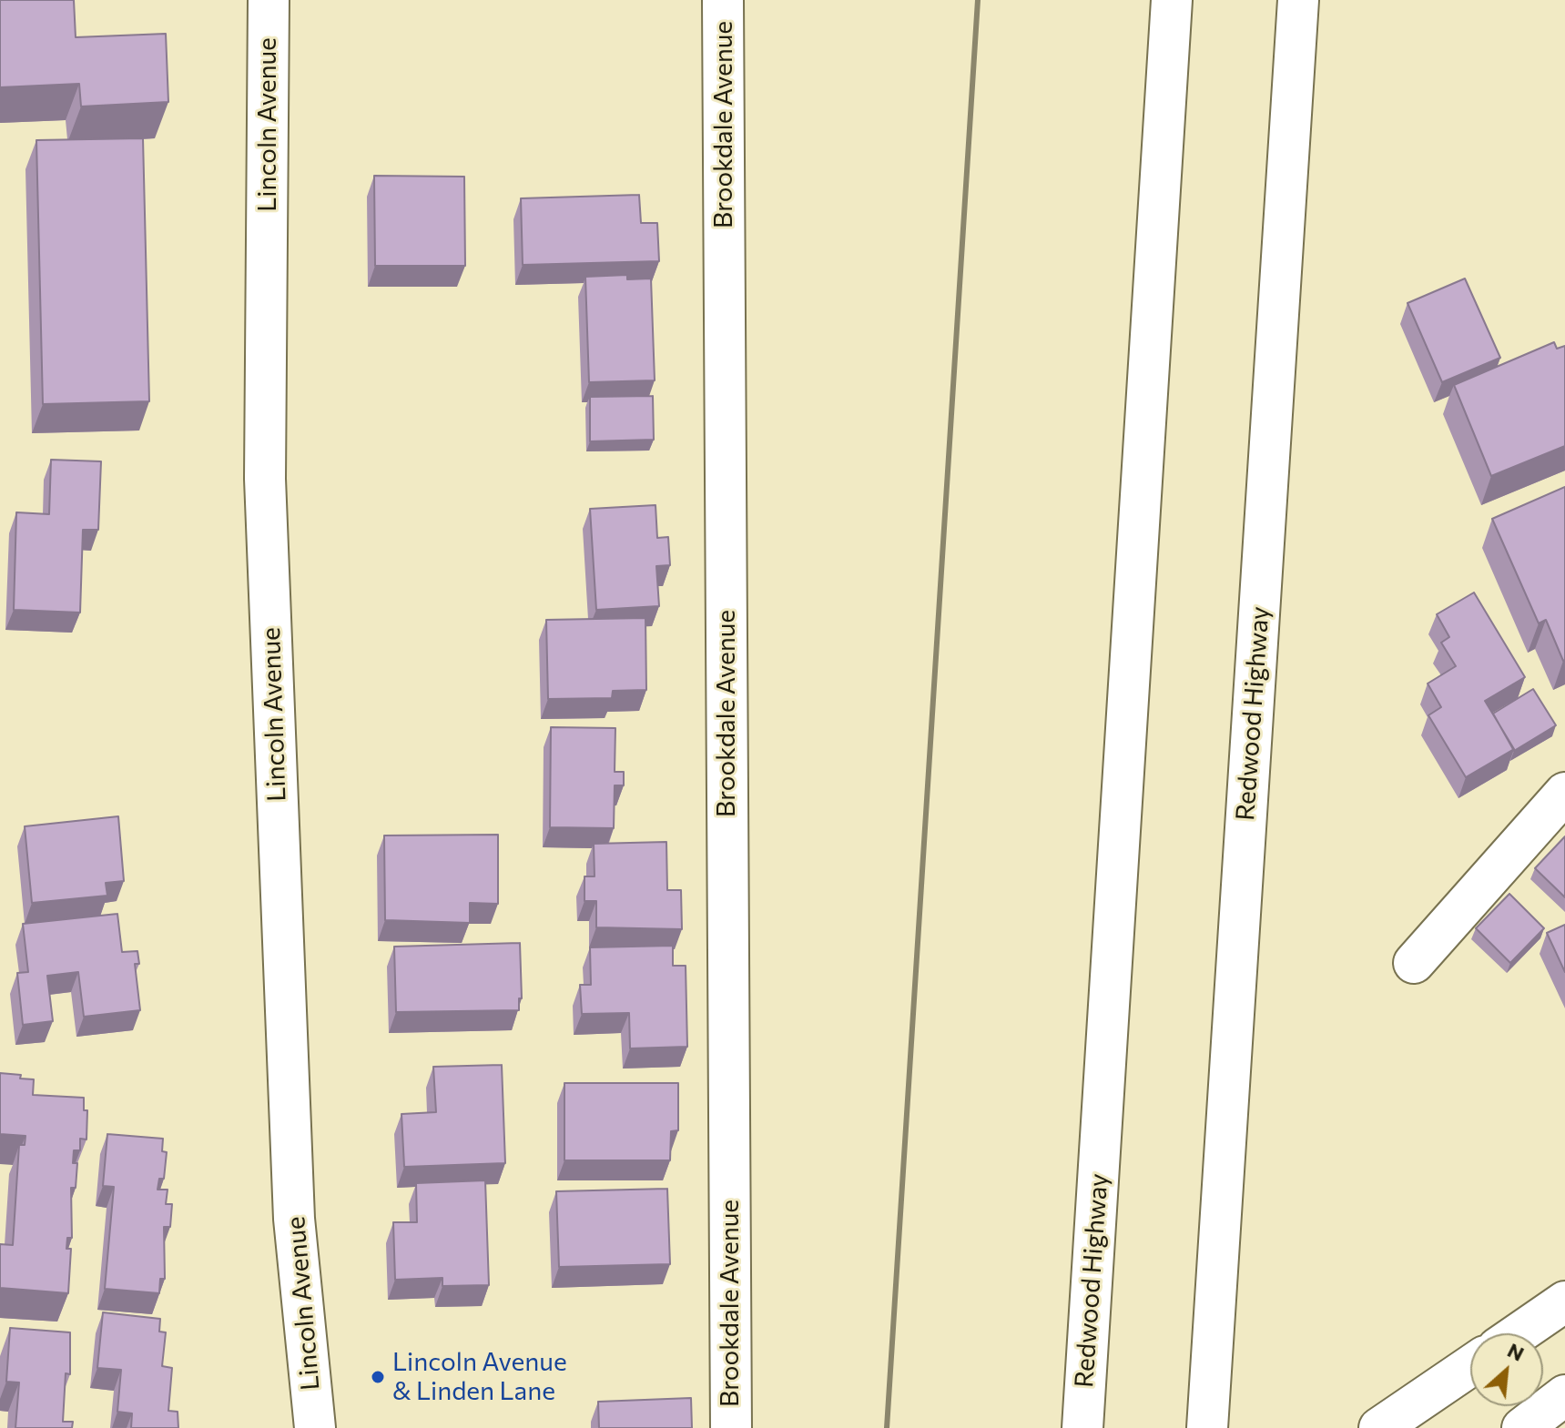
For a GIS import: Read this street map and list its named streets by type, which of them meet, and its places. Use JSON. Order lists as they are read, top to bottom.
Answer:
{
  "streets": {
    "main road": ["Lincoln Avenue", "Brookdale Avenue", "Redwood Highway"]
  },
  "places": ["Lincoln Avenue & Linden Lane"],
  "north": "top right"
}
